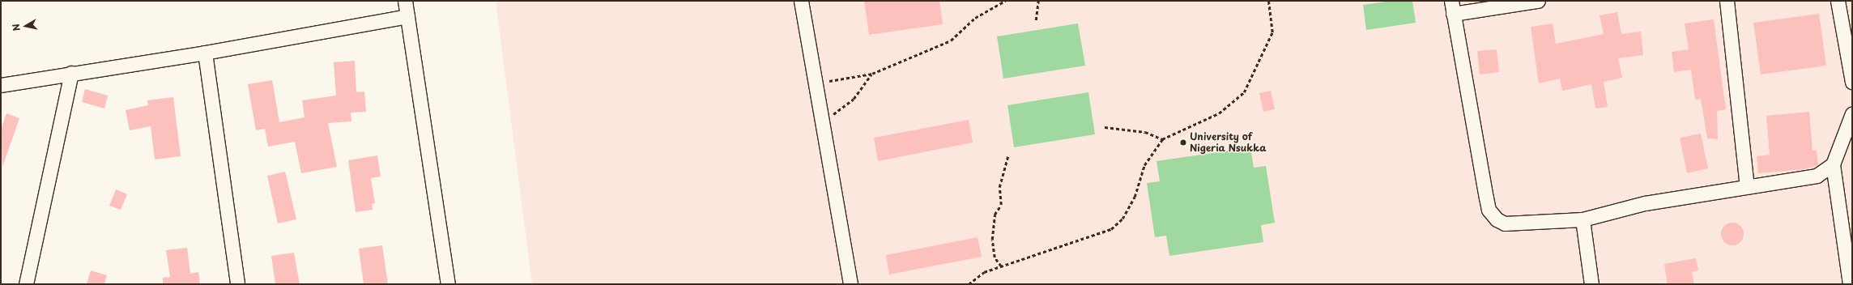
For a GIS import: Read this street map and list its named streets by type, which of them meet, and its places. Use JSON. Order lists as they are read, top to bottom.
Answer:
{
  "places": ["University of Nigeria Nsukka"],
  "north": "left"
}
